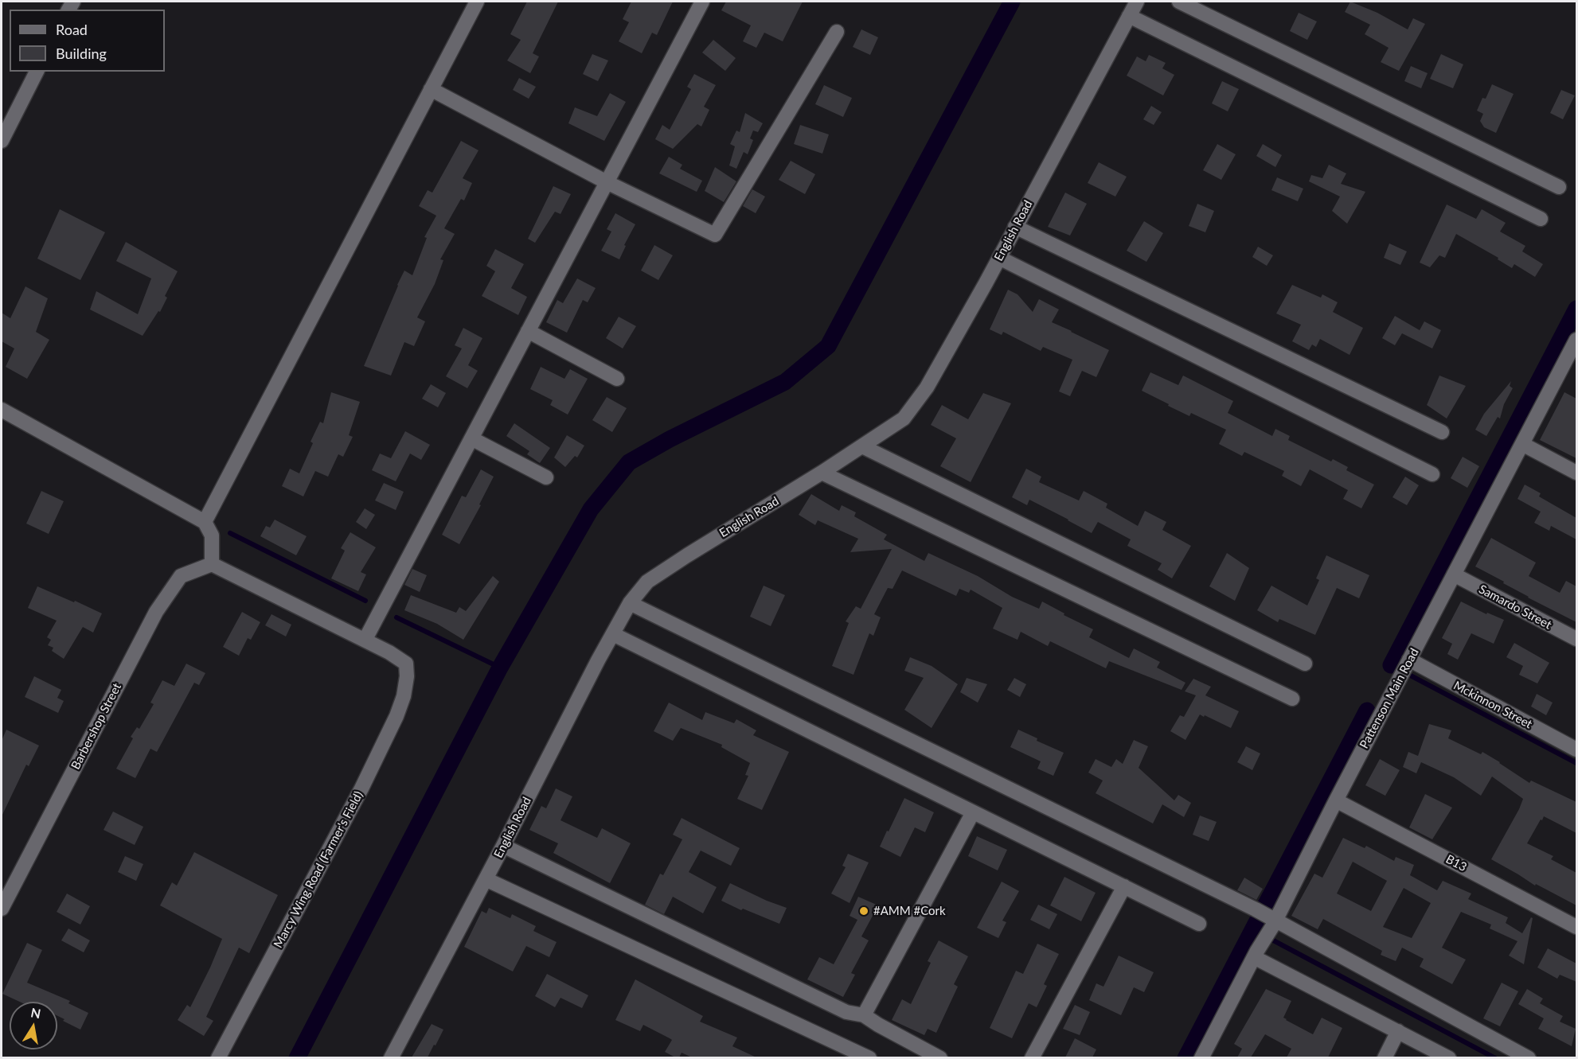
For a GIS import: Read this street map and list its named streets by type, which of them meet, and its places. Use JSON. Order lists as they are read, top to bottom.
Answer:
{
  "streets": {
    "street": [
      "English Road",
      "Samardo Street",
      "Pattenson Main Road",
      "Mckinnon Street",
      "Barbershop Street",
      "B13",
      "Marcy Wing Road (Farmer's Field)"
    ]
  },
  "crossings": [
    ["Samardo Street", "Pattenson Main Road"],
    ["Pattenson Main Road", "Mckinnon Street"],
    ["Pattenson Main Road", "B13"]
  ],
  "places": ["#AMM #Cork"],
  "legend": ["Road", "Building"],
  "north": "top"
}
